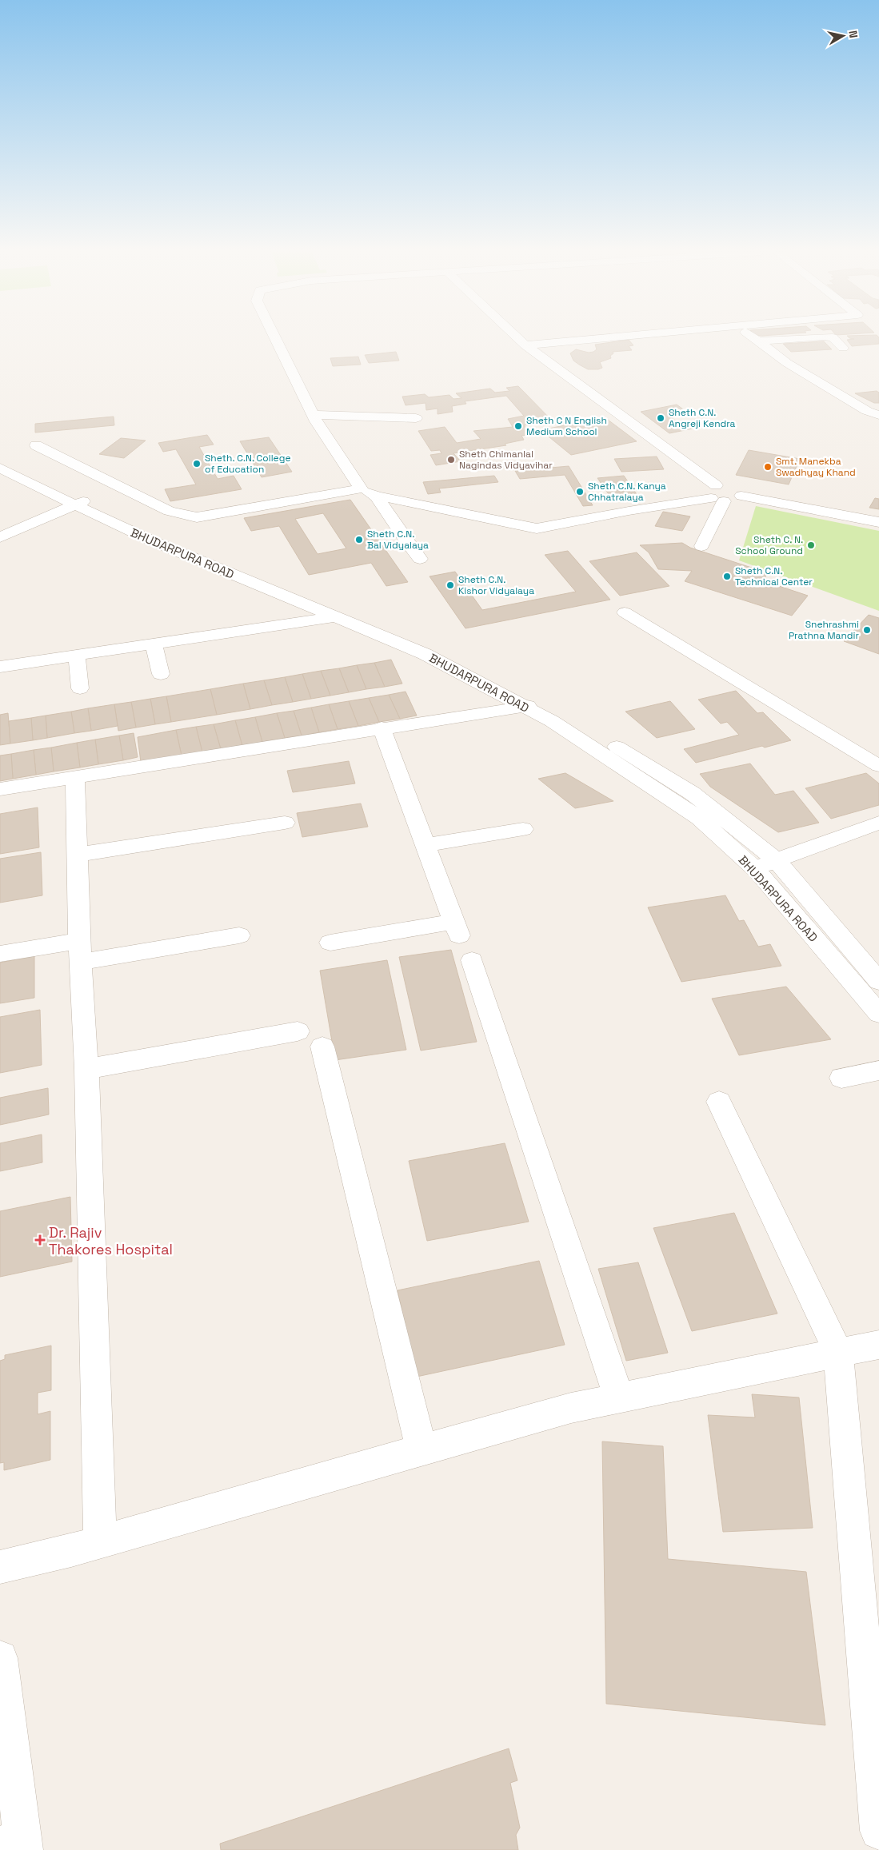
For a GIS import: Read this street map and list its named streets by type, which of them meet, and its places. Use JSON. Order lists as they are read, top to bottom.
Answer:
{
  "streets": {
    "street": ["BHUDARPURA ROAD"]
  },
  "places": {
    "other": [
      "Sheth C.N. Angreji Kendra",
      "Sheth C N English Medium School",
      "Sheth Chimanlal Nagindas Vidyavihar",
      "Sheth. C.N. College of Education",
      "Smt. Manekba Swadhyay Khand",
      "Sheth C.N. Kanya Chhatralaya",
      "Sheth C.N. Bal Vidyalaya",
      "Sheth C. N. School Ground",
      "Sheth C.N. Technical Center",
      "Sheth C.N. Kishor Vidyalaya",
      "Snehrashmi Prathna Mandir"
    ],
    "health": ["Dr. Rajiv Thakores Hospital"]
  },
  "north": "right"
}
